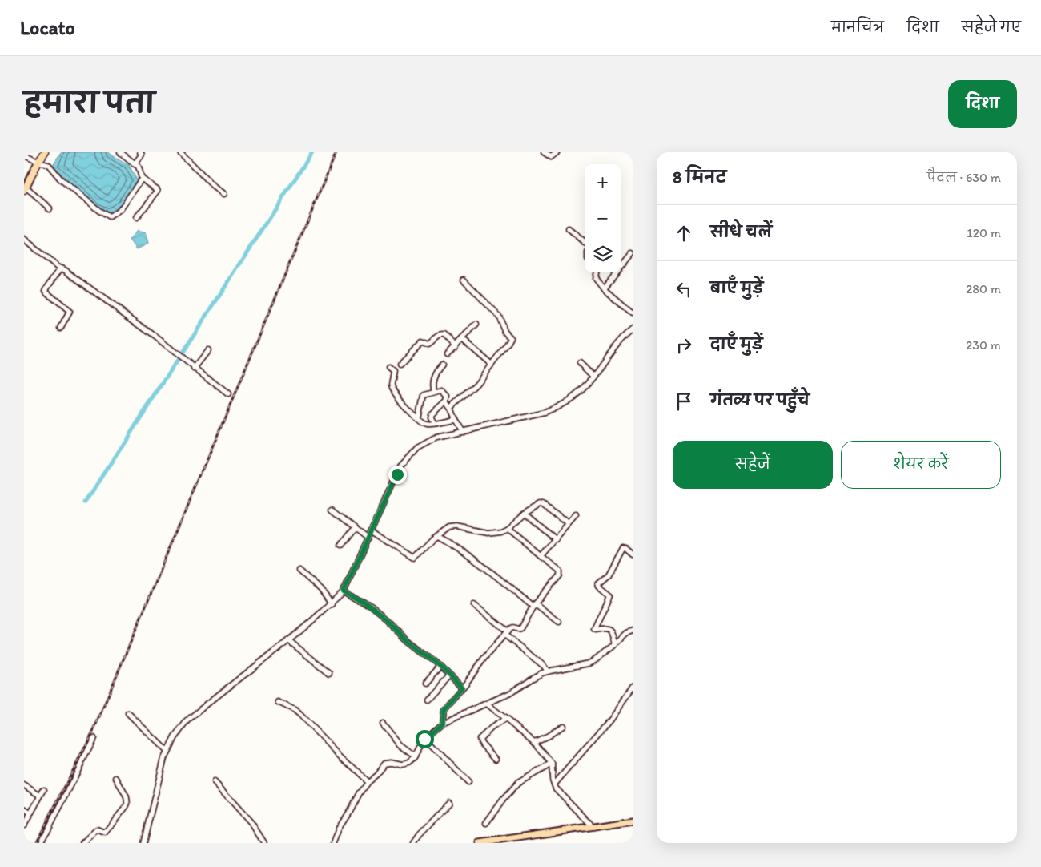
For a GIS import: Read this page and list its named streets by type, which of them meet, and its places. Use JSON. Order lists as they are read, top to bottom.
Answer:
{
  "page": {
    "header": "Locato",
    "nav": ["मानचित्र", "दिशा", "सहेजे गए"],
    "title": "हमारा पता",
    "buttons": [
      "दिशा",
      ["सहेजें", "शेयर करें"]
    ],
    "heading": ["8 मिनट", "पैदल · 630 m"],
    "map_buttons": ["+", "−"],
    "list": [
      ["सीधे चलें", "120 m"],
      ["बाएँ मुड़ें", "280 m"],
      ["दाएँ मुड़ें", "230 m"],
      "गंतव्य पर पहुँचे"
    ]
  }
}
